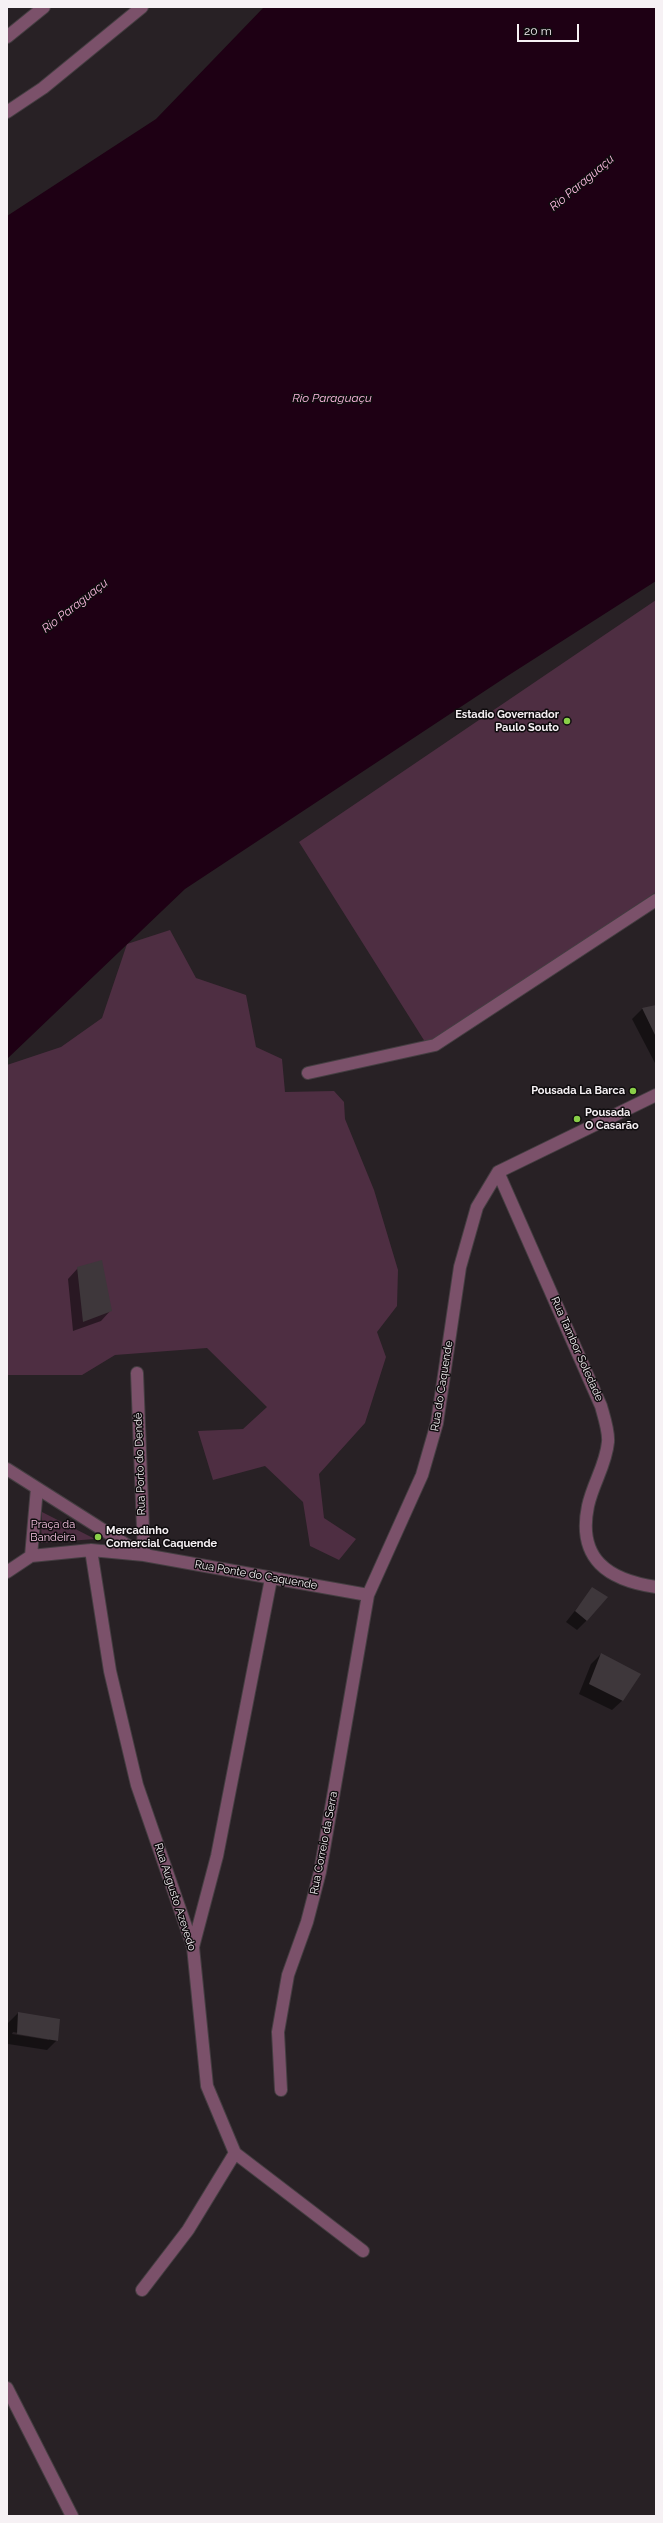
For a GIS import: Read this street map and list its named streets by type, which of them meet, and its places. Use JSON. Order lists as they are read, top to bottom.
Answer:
{
  "streets": {
    "street": [
      "Rua Tambor Soledade",
      "Rua do Caquende",
      "Rua Porto do Dendê",
      "Rua Ponte do Caquende",
      "Rua Correio da Serra",
      "Rua Augusto Azevedo"
    ]
  },
  "crossings": [
    ["Rua Tambor Soledade", "Rua do Caquende"],
    ["Rua do Caquende", "Rua Ponte do Caquende"],
    ["Rua do Caquende", "Rua Correio da Serra"],
    ["Rua Porto do Dendê", "Rua Ponte do Caquende"],
    ["Rua Ponte do Caquende", "Rua Correio da Serra"]
  ],
  "water": ["Rio Paraguaçu"],
  "parks": ["Praça da Bandeira"],
  "places": [
    "Estadio Governador Paulo Souto",
    "Pousada La Barca",
    "Pousada O Casarão",
    "Mercadinho Comercial Caquende"
  ],
  "scale_bar": "20 m"
}
